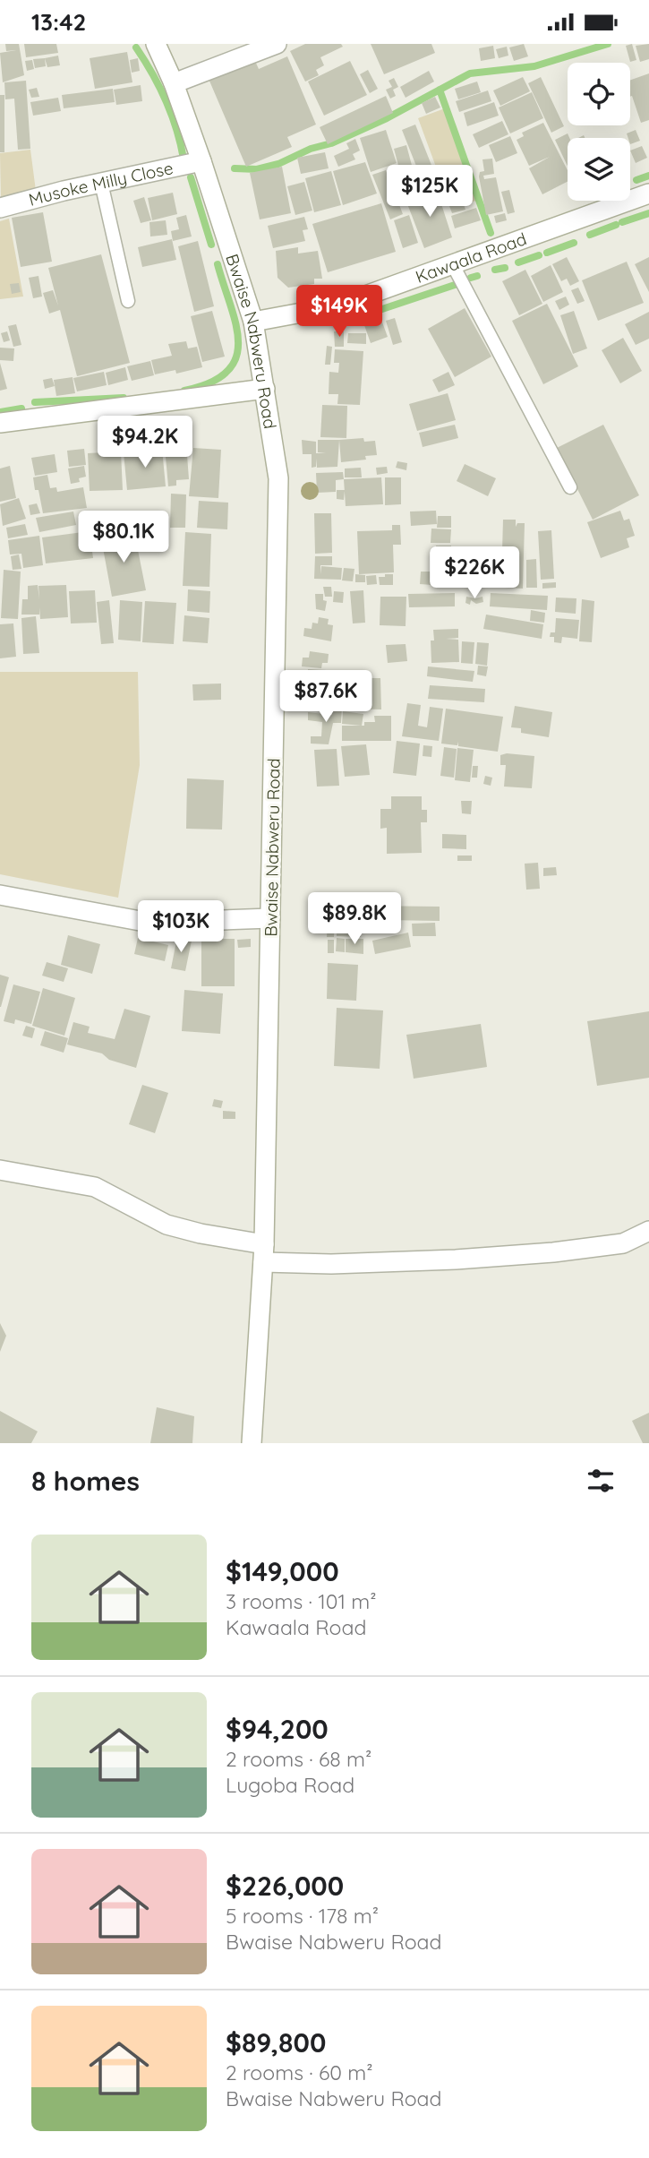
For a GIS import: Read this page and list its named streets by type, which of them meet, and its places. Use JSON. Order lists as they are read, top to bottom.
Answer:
{
  "streets": {
    "street": ["Musoke Milly Close", "Kawaala Road", "Bwaise Nabweru Road"]
  },
  "crossings": [
    ["Musoke Milly Close", "Bwaise Nabweru Road"],
    ["Kawaala Road", "Bwaise Nabweru Road"]
  ],
  "page": {
    "status": "13:42",
    "price": [
      "$125K",
      "$149K",
      "$94.2K",
      "$80.1K",
      "$226K",
      "$87.6K",
      "$89.8K",
      "$103K"
    ],
    "heading": "8 homes",
    "list": [
      {
        "name": "$149,000",
        "note": "3 rooms · 101 m² · Kawaala Road"
      },
      {
        "name": "$94,200",
        "note": "2 rooms · 68 m² · Lugoba Road"
      },
      {
        "name": "$226,000",
        "note": "5 rooms · 178 m² · Bwaise Nabweru Road"
      },
      {
        "name": "$89,800",
        "note": "2 rooms · 60 m² · Bwaise Nabweru Road"
      }
    ]
  }
}
